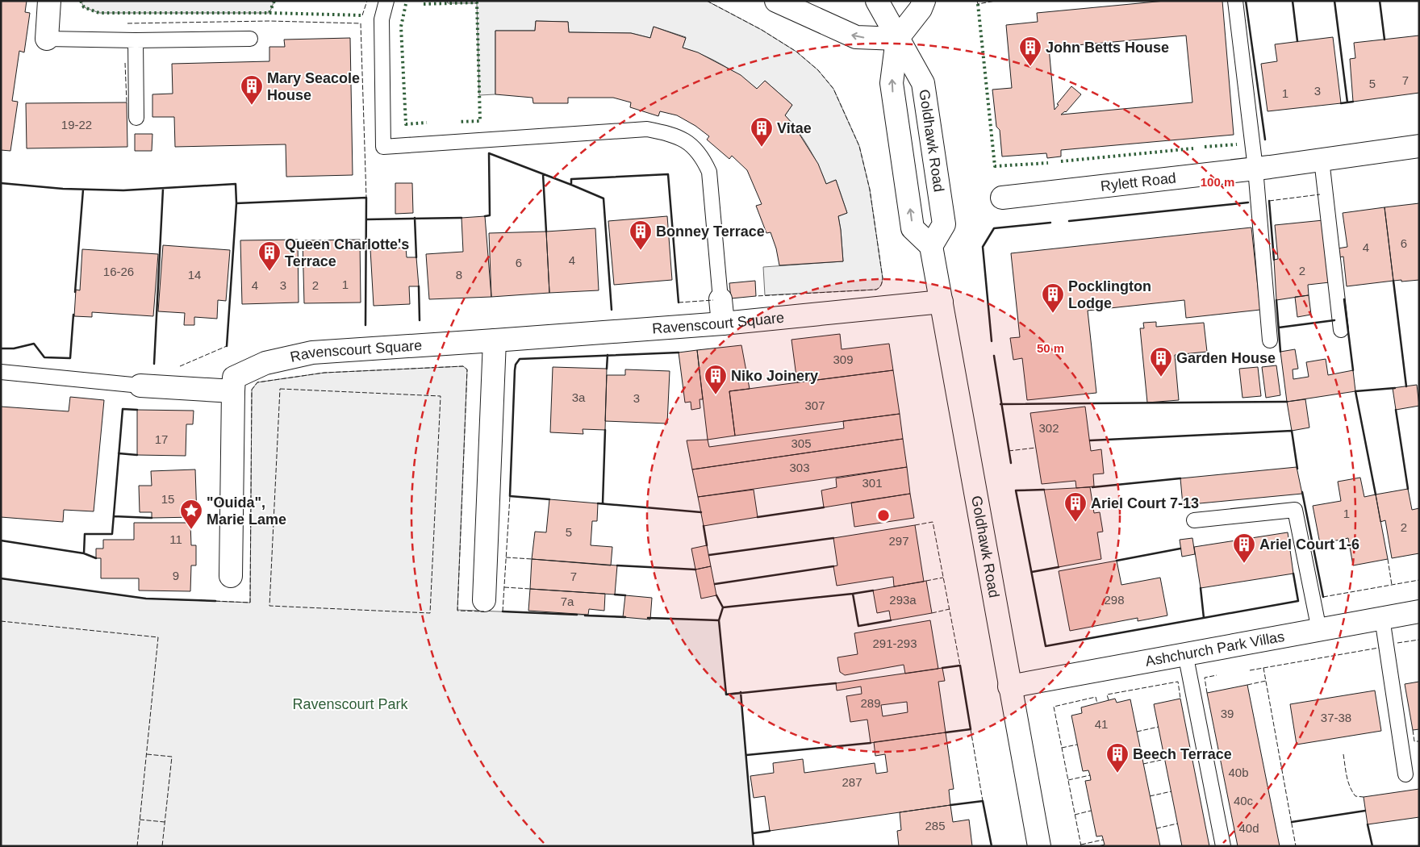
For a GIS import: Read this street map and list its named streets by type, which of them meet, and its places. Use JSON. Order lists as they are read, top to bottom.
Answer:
{
  "streets": {
    "street": [
      "Goldhawk Road",
      "Rylett Road",
      "Ravenscourt Square",
      "Ashchurch Park Villas"
    ]
  },
  "crossings": [
    ["Goldhawk Road", "Ravenscourt Square"],
    ["Goldhawk Road", "Ashchurch Park Villas"]
  ],
  "parks": ["Ravenscourt Park"],
  "places": {
    "building": [
      "John Betts House",
      "Mary Seacole House",
      "Vitae",
      "Bonney Terrace",
      "Queen Charlotte's Terrace",
      "Pocklington Lodge",
      "Garden House",
      "Niko Joinery",
      "Ariel Court 7-13",
      "Ariel Court 1-6",
      "Beech Terrace"
    ],
    "place": ["\"Ouida\", Marie Lame"]
  },
  "house_numbers": [
    "7",
    "5",
    "3",
    "1",
    "19-22",
    "6",
    "4",
    "4",
    "6",
    "2",
    "16-26",
    "14",
    "8",
    "1",
    "4",
    "3",
    "2",
    "309",
    "3a",
    "3",
    "307",
    "302",
    "17",
    "305",
    "303",
    "301",
    "15",
    "1",
    "2",
    "5",
    "11",
    "297",
    "9",
    "7",
    "293a",
    "298",
    "7a",
    "291-293",
    "289",
    "39",
    "37-38",
    "41",
    "40b",
    "287",
    "40c",
    "285",
    "40d"
  ],
  "rings": ["100 m", "50 m"]
}
